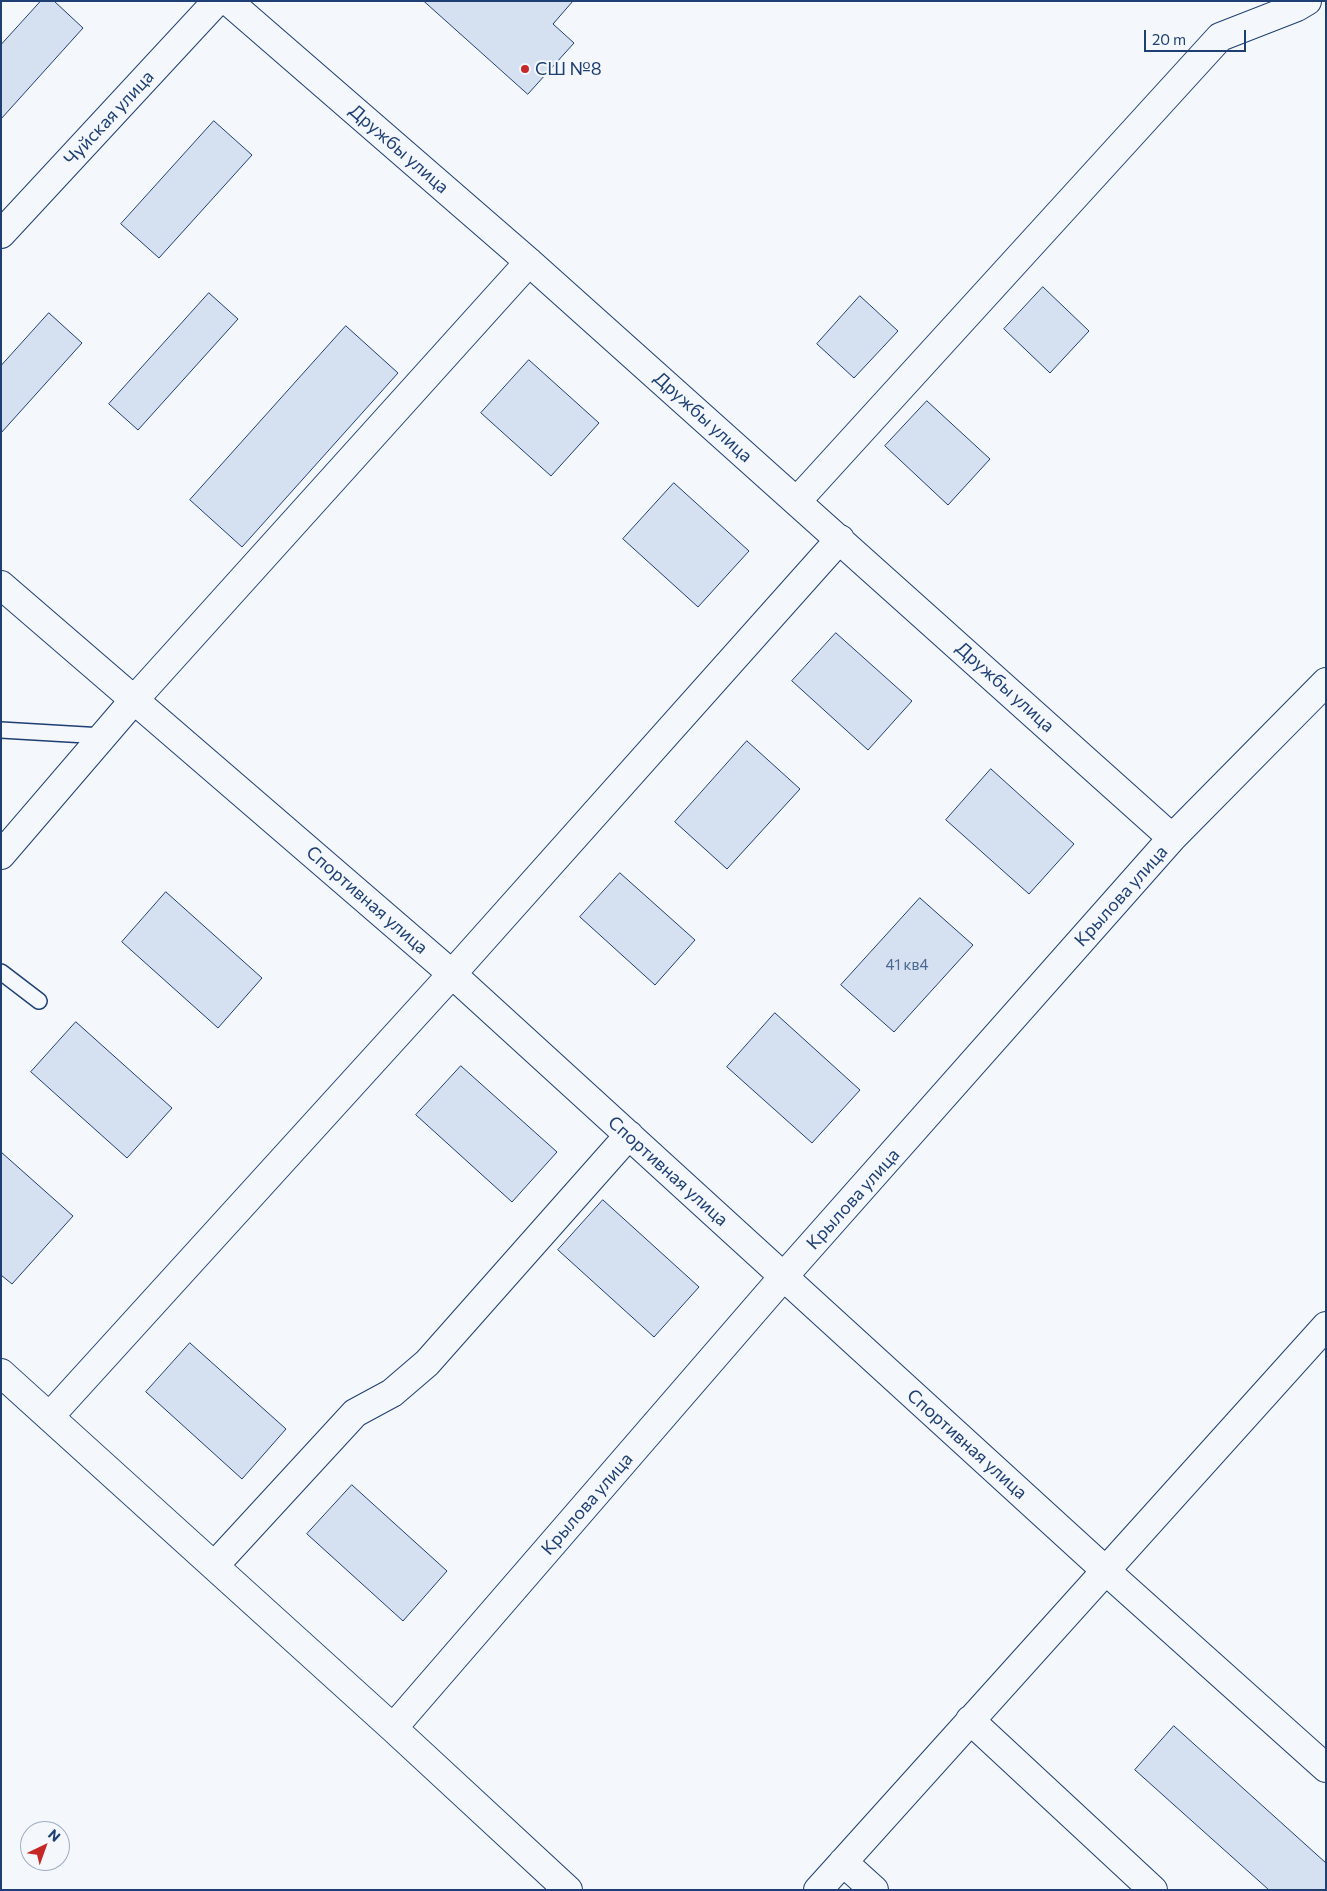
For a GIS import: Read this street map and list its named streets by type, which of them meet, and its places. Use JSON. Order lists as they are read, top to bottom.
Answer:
{
  "streets": {
    "street": [
      "Чуйская улица",
      "Дружбы улица",
      "Крылова улица",
      "Спортивная улица"
    ]
  },
  "crossings": [
    ["Дружбы улица", "Крылова улица"],
    ["Крылова улица", "Спортивная улица"]
  ],
  "places": ["СШ №8"],
  "house_numbers": ["41 кв4"],
  "scale_bar": "20 m",
  "north": "top right"
}
